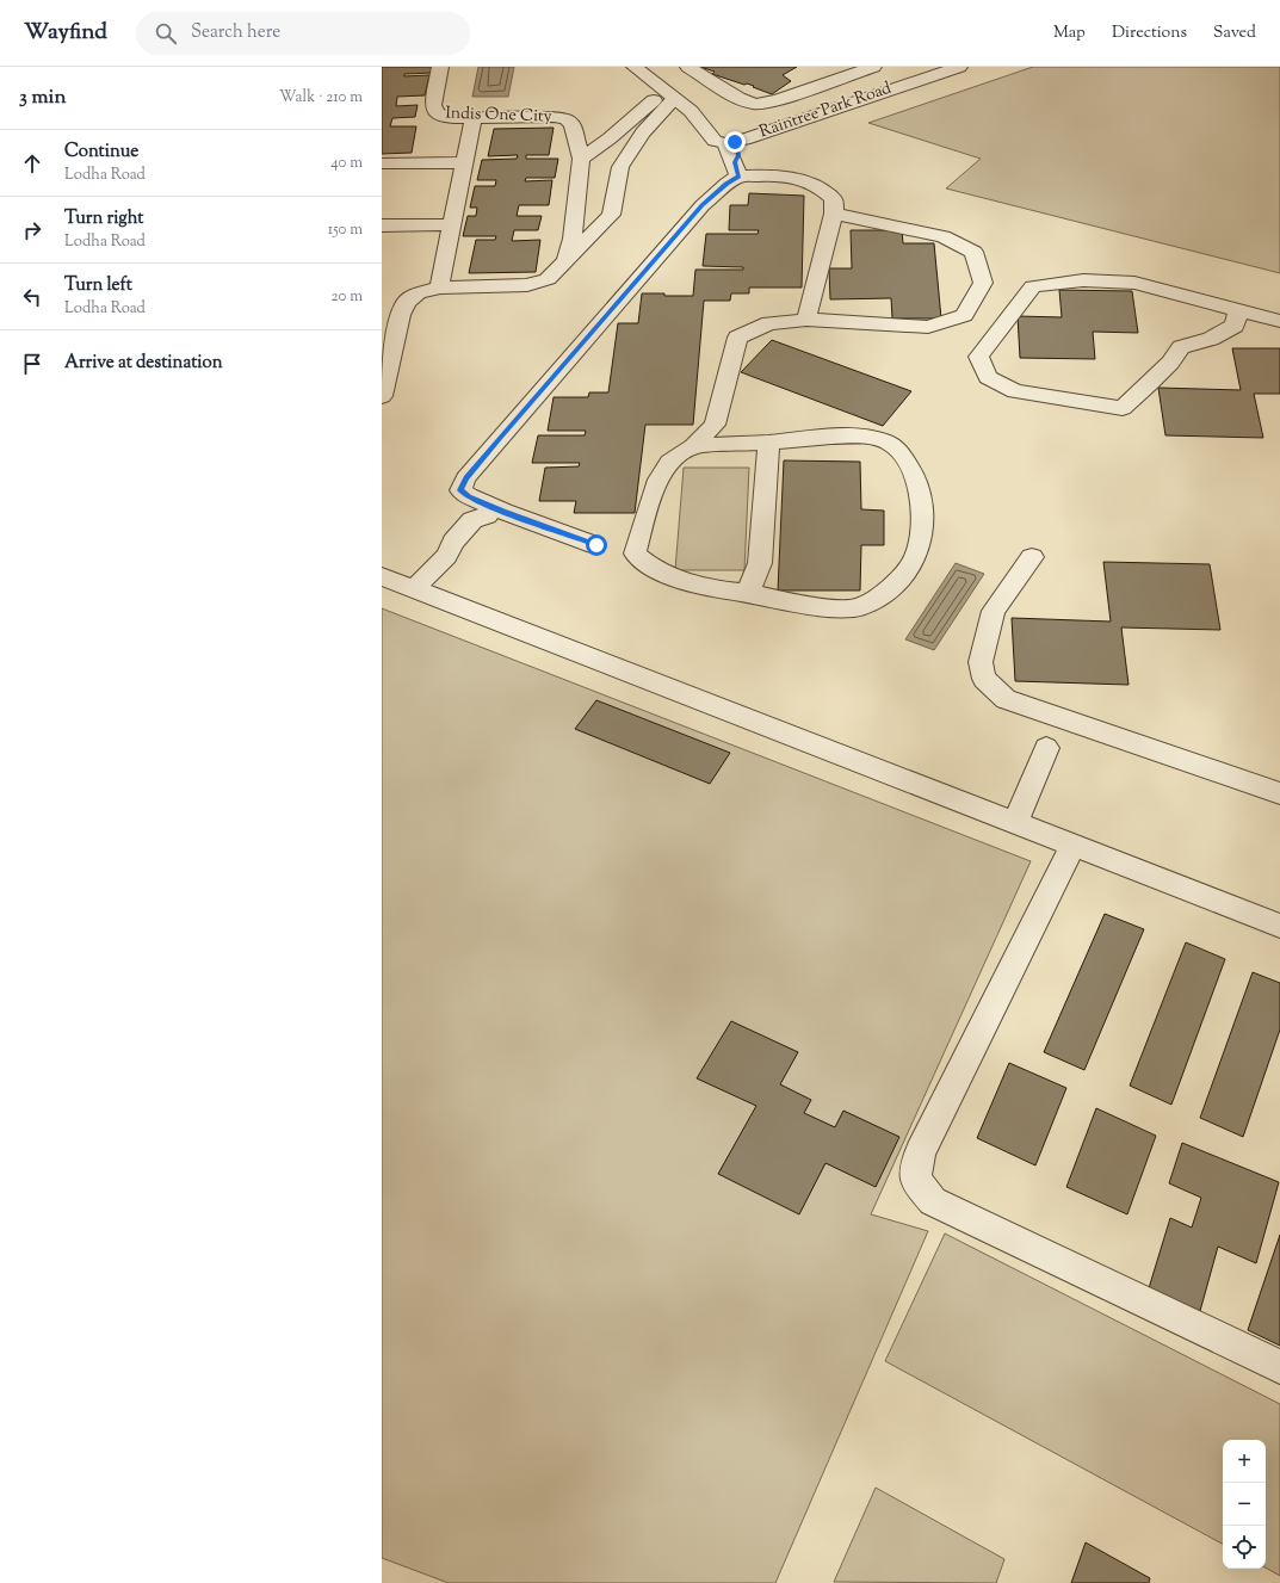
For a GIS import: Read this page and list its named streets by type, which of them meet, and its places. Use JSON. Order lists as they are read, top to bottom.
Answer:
{
  "streets": {
    "street": ["Raintree Park Road", "Indis One City"]
  },
  "page": {
    "header": "Wayfind",
    "search": "Search here",
    "nav": ["Map", "Directions", "Saved"],
    "heading": ["3 min", "Walk · 210 m"],
    "list": [
      ["Continue", "Lodha Road", "40 m"],
      ["Turn right", "Lodha Road", "150 m"],
      ["Turn left", "Lodha Road", "20 m"],
      "Arrive at destination"
    ],
    "map_buttons": ["+", "−"]
  }
}
